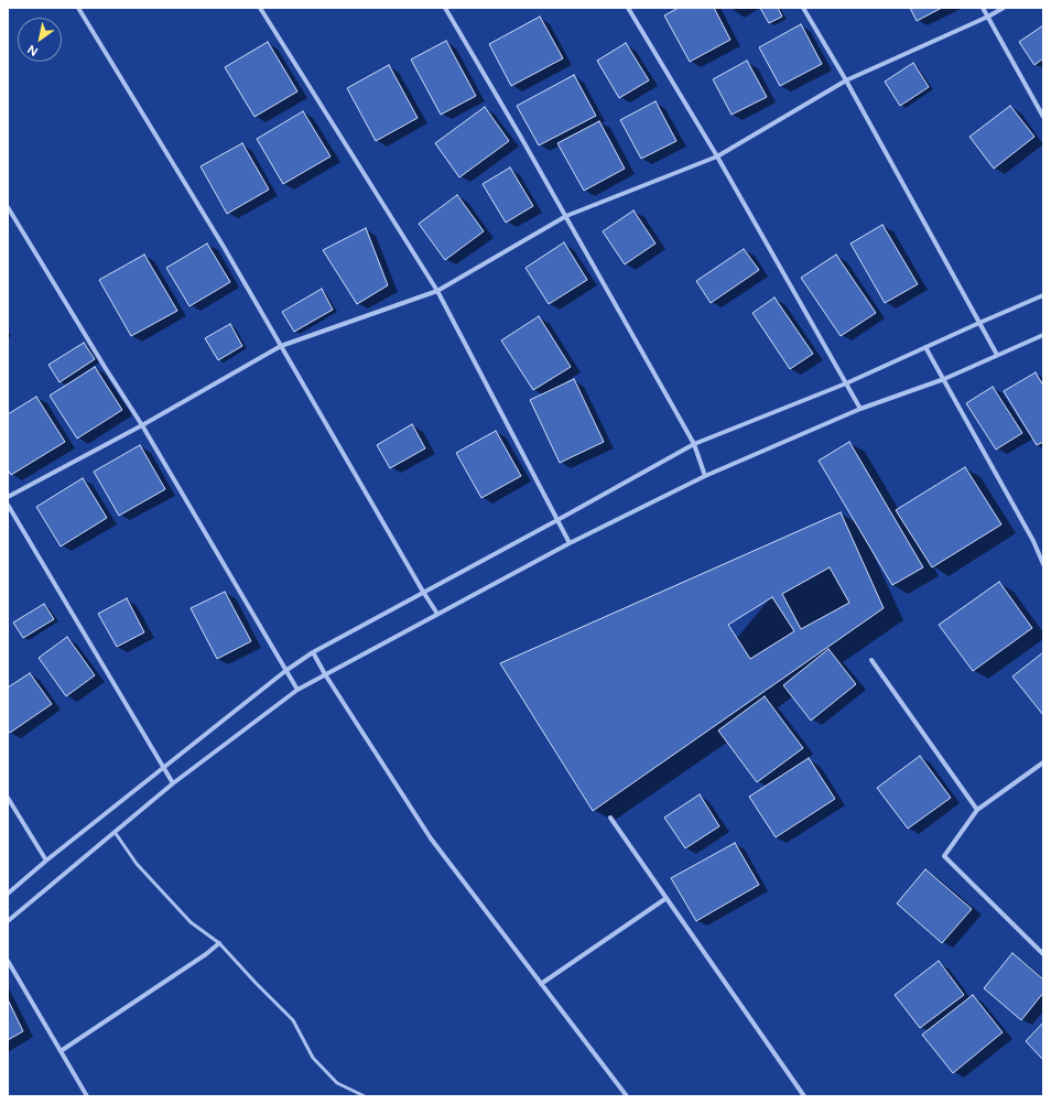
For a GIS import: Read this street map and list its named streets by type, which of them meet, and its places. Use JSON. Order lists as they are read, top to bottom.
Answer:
{
  "north": "bottom left"
}
